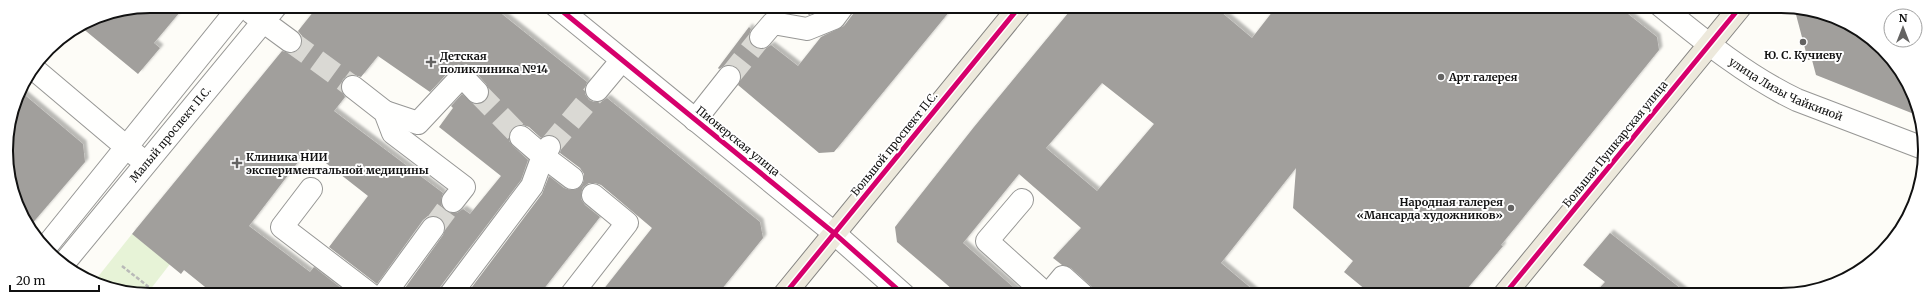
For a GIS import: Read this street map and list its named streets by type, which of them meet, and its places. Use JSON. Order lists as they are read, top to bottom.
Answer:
{
  "streets": {
    "main road": ["Большой проспект П.С.", "Большая Пушкарская улица"],
    "street": ["улица Лизы Чайкиной", "Малый проспект П.С.", "Пионерская улица"]
  },
  "crossings": [
    ["улица Лизы Чайкиной", "Большая Пушкарская улица"],
    ["Пионерская улица", "Большой проспект П.С."]
  ],
  "places": {
    "other": ["Ю. С. Кучиеву", "Арт галерея", "Народная галерея «Мансарда художников»"],
    "health": ["Детская поликлиника №14", "Клиника НИИ экспериментальной медицины"]
  },
  "scale_bar": "20 m",
  "north": "top"
}
